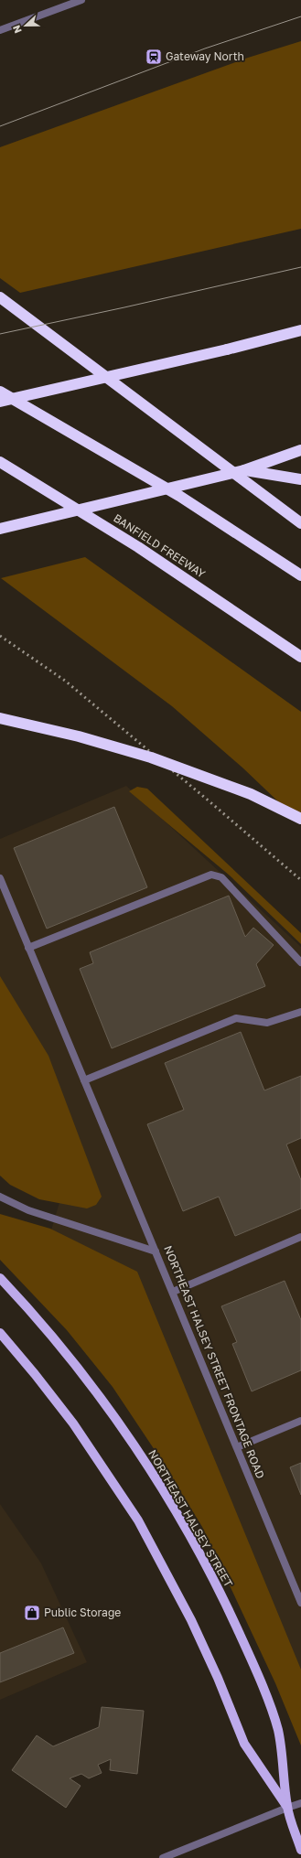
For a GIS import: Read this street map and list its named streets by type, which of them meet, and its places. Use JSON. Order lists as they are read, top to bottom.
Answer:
{
  "streets": {
    "highway": ["BANFIELD FREEWAY"],
    "main road": ["NORTHEAST HALSEY STREET"],
    "street": ["NORTHEAST HALSEY STREET FRONTAGE ROAD"]
  },
  "places": {
    "station": ["Gateway North"],
    "shop": ["Public Storage"]
  },
  "north": "left"
}
